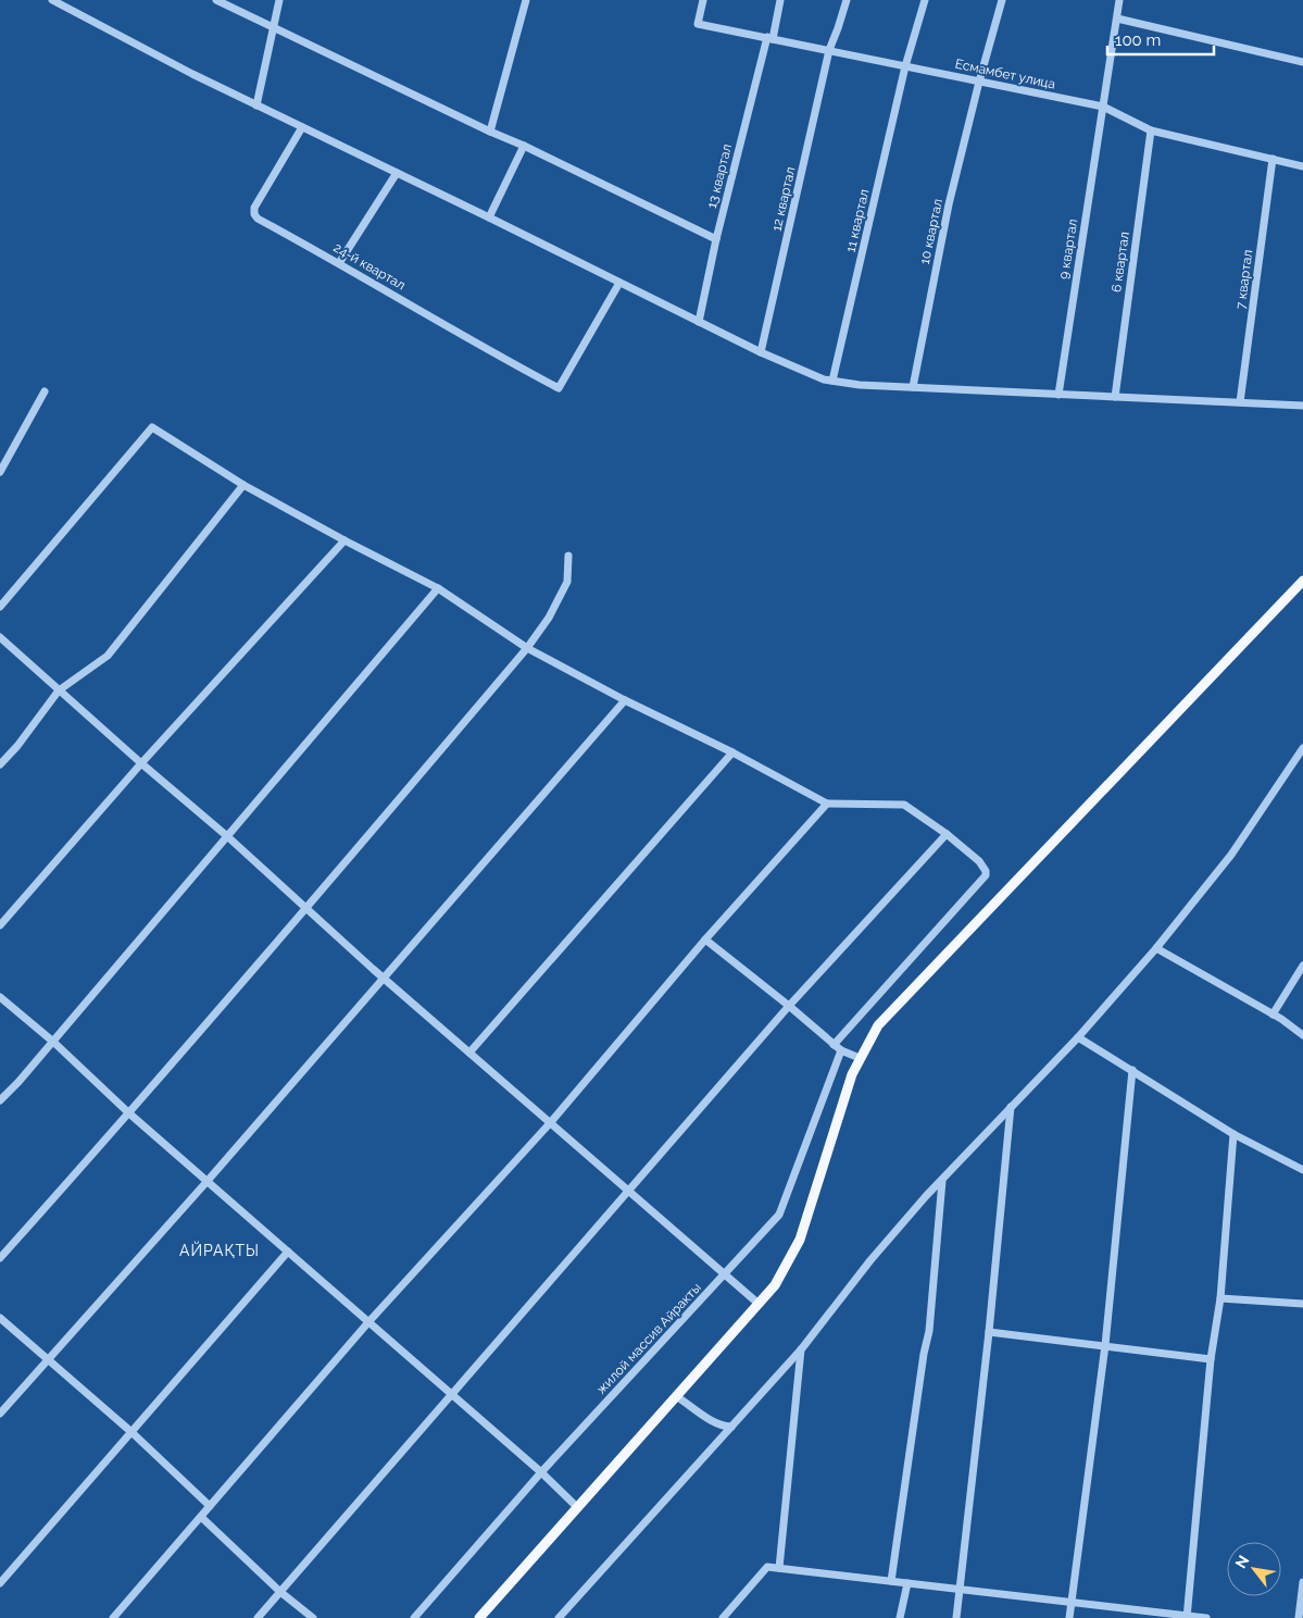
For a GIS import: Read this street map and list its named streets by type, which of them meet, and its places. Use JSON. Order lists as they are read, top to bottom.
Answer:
{
  "streets": {
    "street": [
      "Есмамбет улица",
      "13 квартал",
      "12 квартал",
      "11 квартал",
      "10 квартал",
      "9 квартал",
      "6 квартал",
      "24-й квартал",
      "7 квартал",
      "жилой массив Айракты"
    ]
  },
  "crossings": [
    ["Есмамбет улица", "13 квартал"],
    ["Есмамбет улица", "12 квартал"],
    ["Есмамбет улица", "11 квартал"],
    ["Есмамбет улица", "10 квартал"],
    ["Есмамбет улица", "9 квартал"],
    ["Есмамбет улица", "6 квартал"],
    ["Есмамбет улица", "7 квартал"]
  ],
  "districts": ["АЙРАҚТЫ"],
  "scale_bar": "100 m",
  "north": "top left"
}
